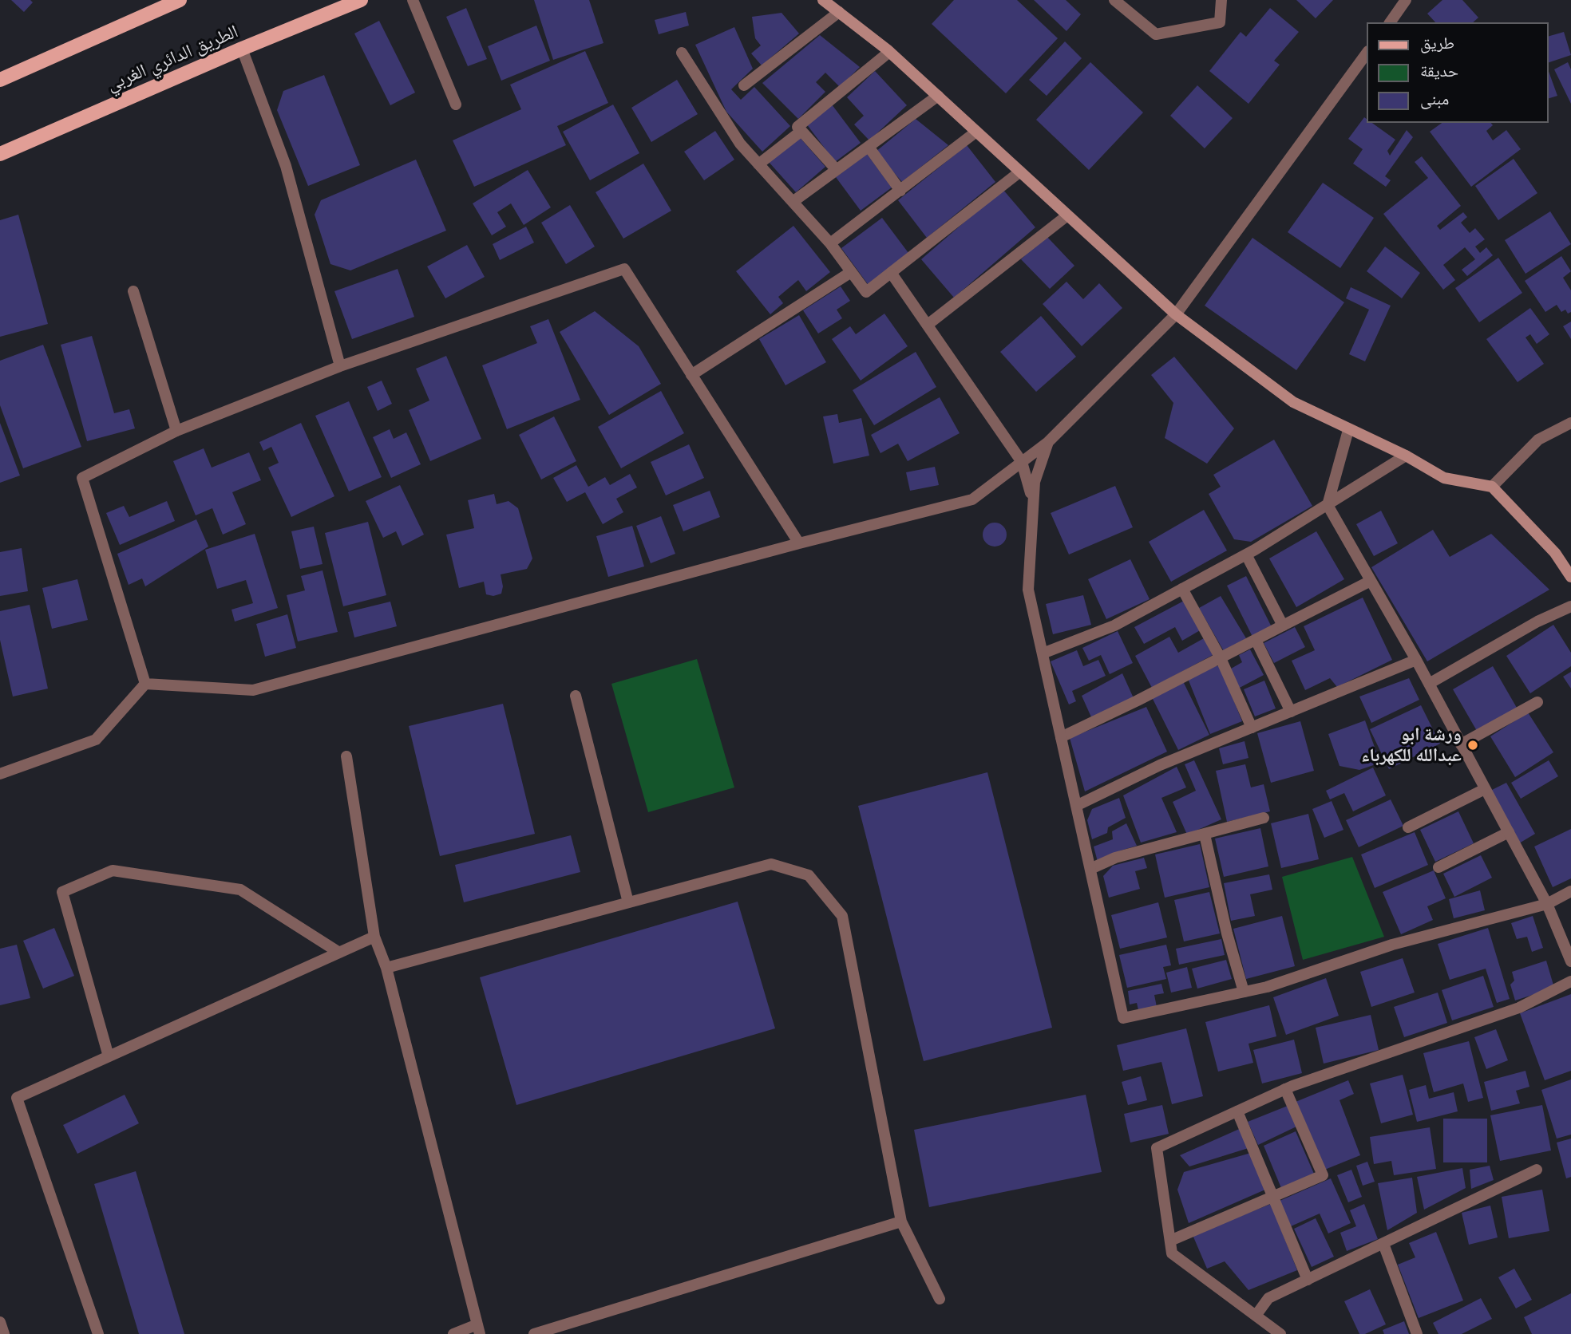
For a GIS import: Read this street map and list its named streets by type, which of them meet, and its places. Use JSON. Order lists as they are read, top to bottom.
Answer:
{
  "streets": {
    "main road": ["الطريق الدائري الغربي"]
  },
  "places": ["ورشة ابو عبدالله للكهرباء"],
  "legend": ["طريق", "حديقة", "مبنى"]
}
